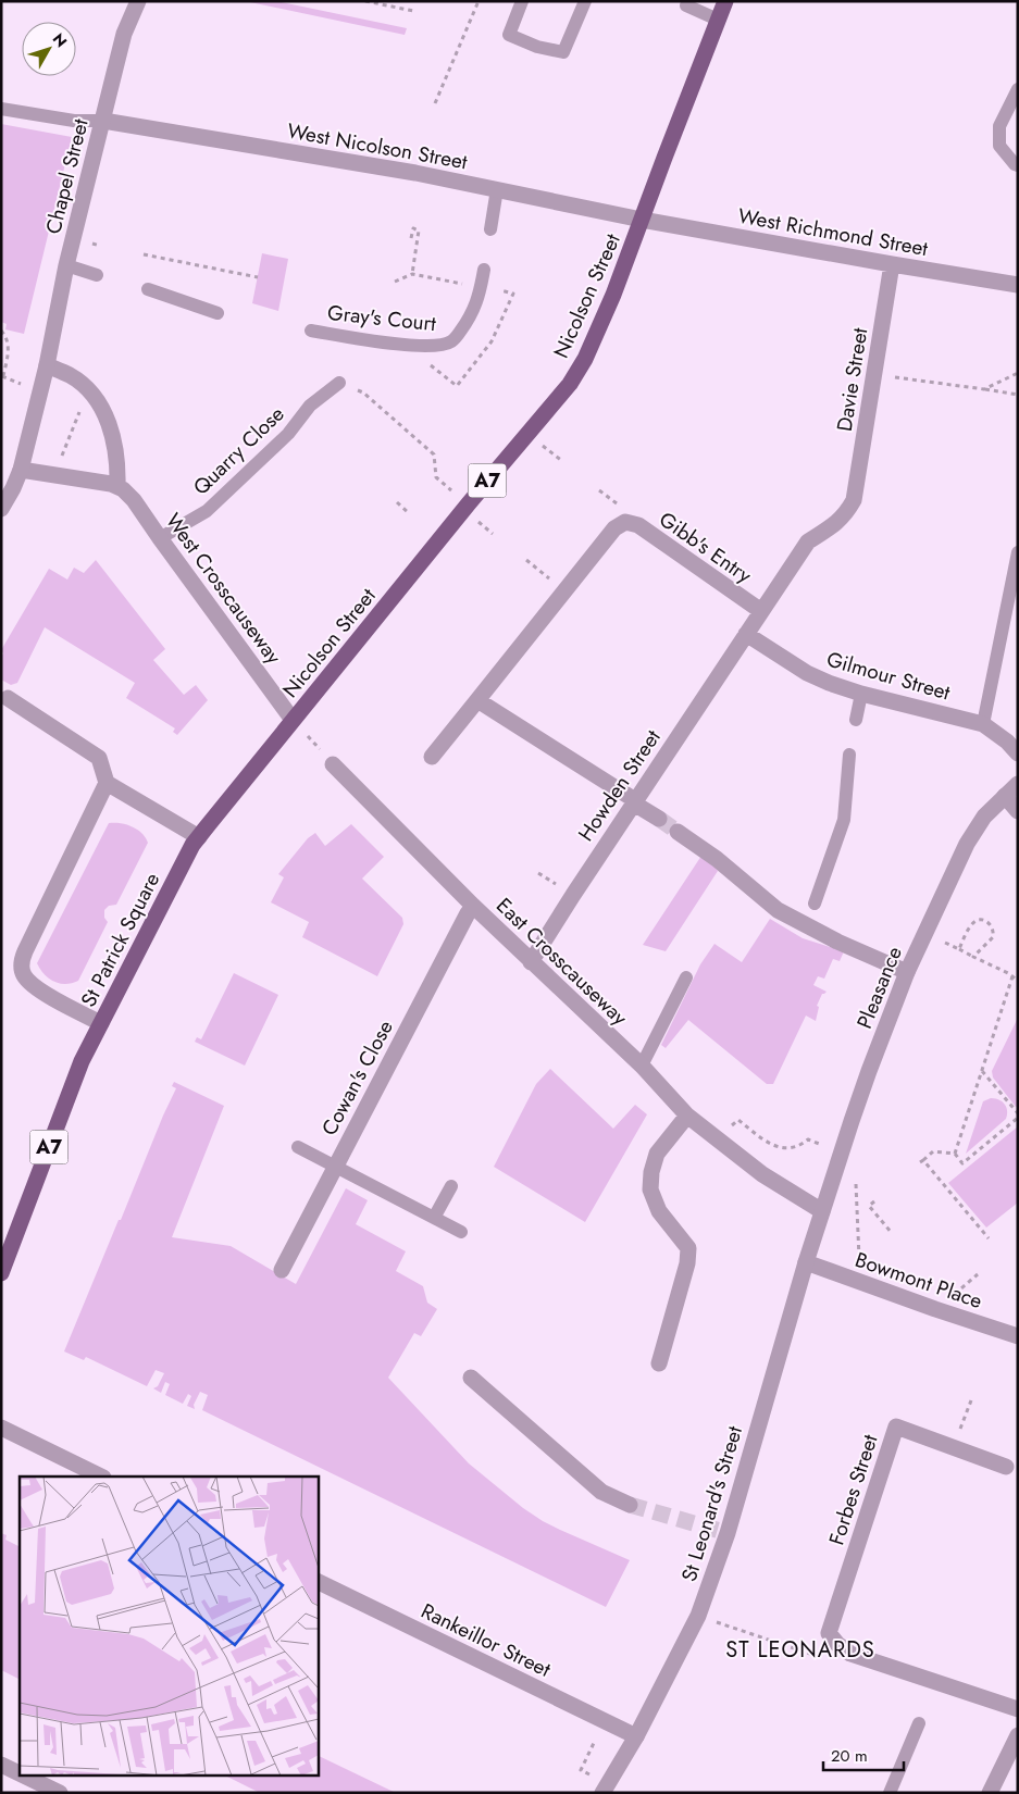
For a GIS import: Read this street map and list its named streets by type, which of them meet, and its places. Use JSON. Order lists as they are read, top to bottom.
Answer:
{
  "streets": {
    "main road": ["Nicolson Street", "A7", "St Patrick Square"],
    "street": [
      "West Nicolson Street",
      "Chapel Street",
      "West Richmond Street",
      "Davie Street",
      "Gibb's Entry",
      "West Crosscauseway",
      "Gilmour Street",
      "Howden Street",
      "East Crosscauseway",
      "Pleasance",
      "Cowan's Close",
      "Bowmont Place",
      "Forbes Street",
      "St Leonard's Street",
      "Rankeillor Street"
    ],
    "lane": ["Gray's Court", "Quarry Close"]
  },
  "crossings": [
    ["West Nicolson Street", "Chapel Street"],
    ["West Nicolson Street", "West Richmond Street"],
    ["West Nicolson Street", "Nicolson Street"],
    ["West Richmond Street", "Nicolson Street"],
    ["West Richmond Street", "Davie Street"],
    ["Nicolson Street", "A7"],
    ["Nicolson Street", "West Crosscauseway"],
    ["Davie Street", "Howden Street"],
    ["Quarry Close", "West Crosscauseway"],
    ["A7", "West Crosscauseway"],
    ["A7", "St Patrick Square"],
    ["Gibb's Entry", "Howden Street"],
    ["Gilmour Street", "Howden Street"],
    ["Howden Street", "East Crosscauseway"],
    ["East Crosscauseway", "Pleasance"],
    ["East Crosscauseway", "Cowan's Close"],
    ["East Crosscauseway", "St Leonard's Street"],
    ["Pleasance", "St Leonard's Street"],
    ["Bowmont Place", "St Leonard's Street"],
    ["St Leonard's Street", "Rankeillor Street"]
  ],
  "districts": ["ST LEONARDS"],
  "scale_bar": "20 m",
  "north": "top right"
}
